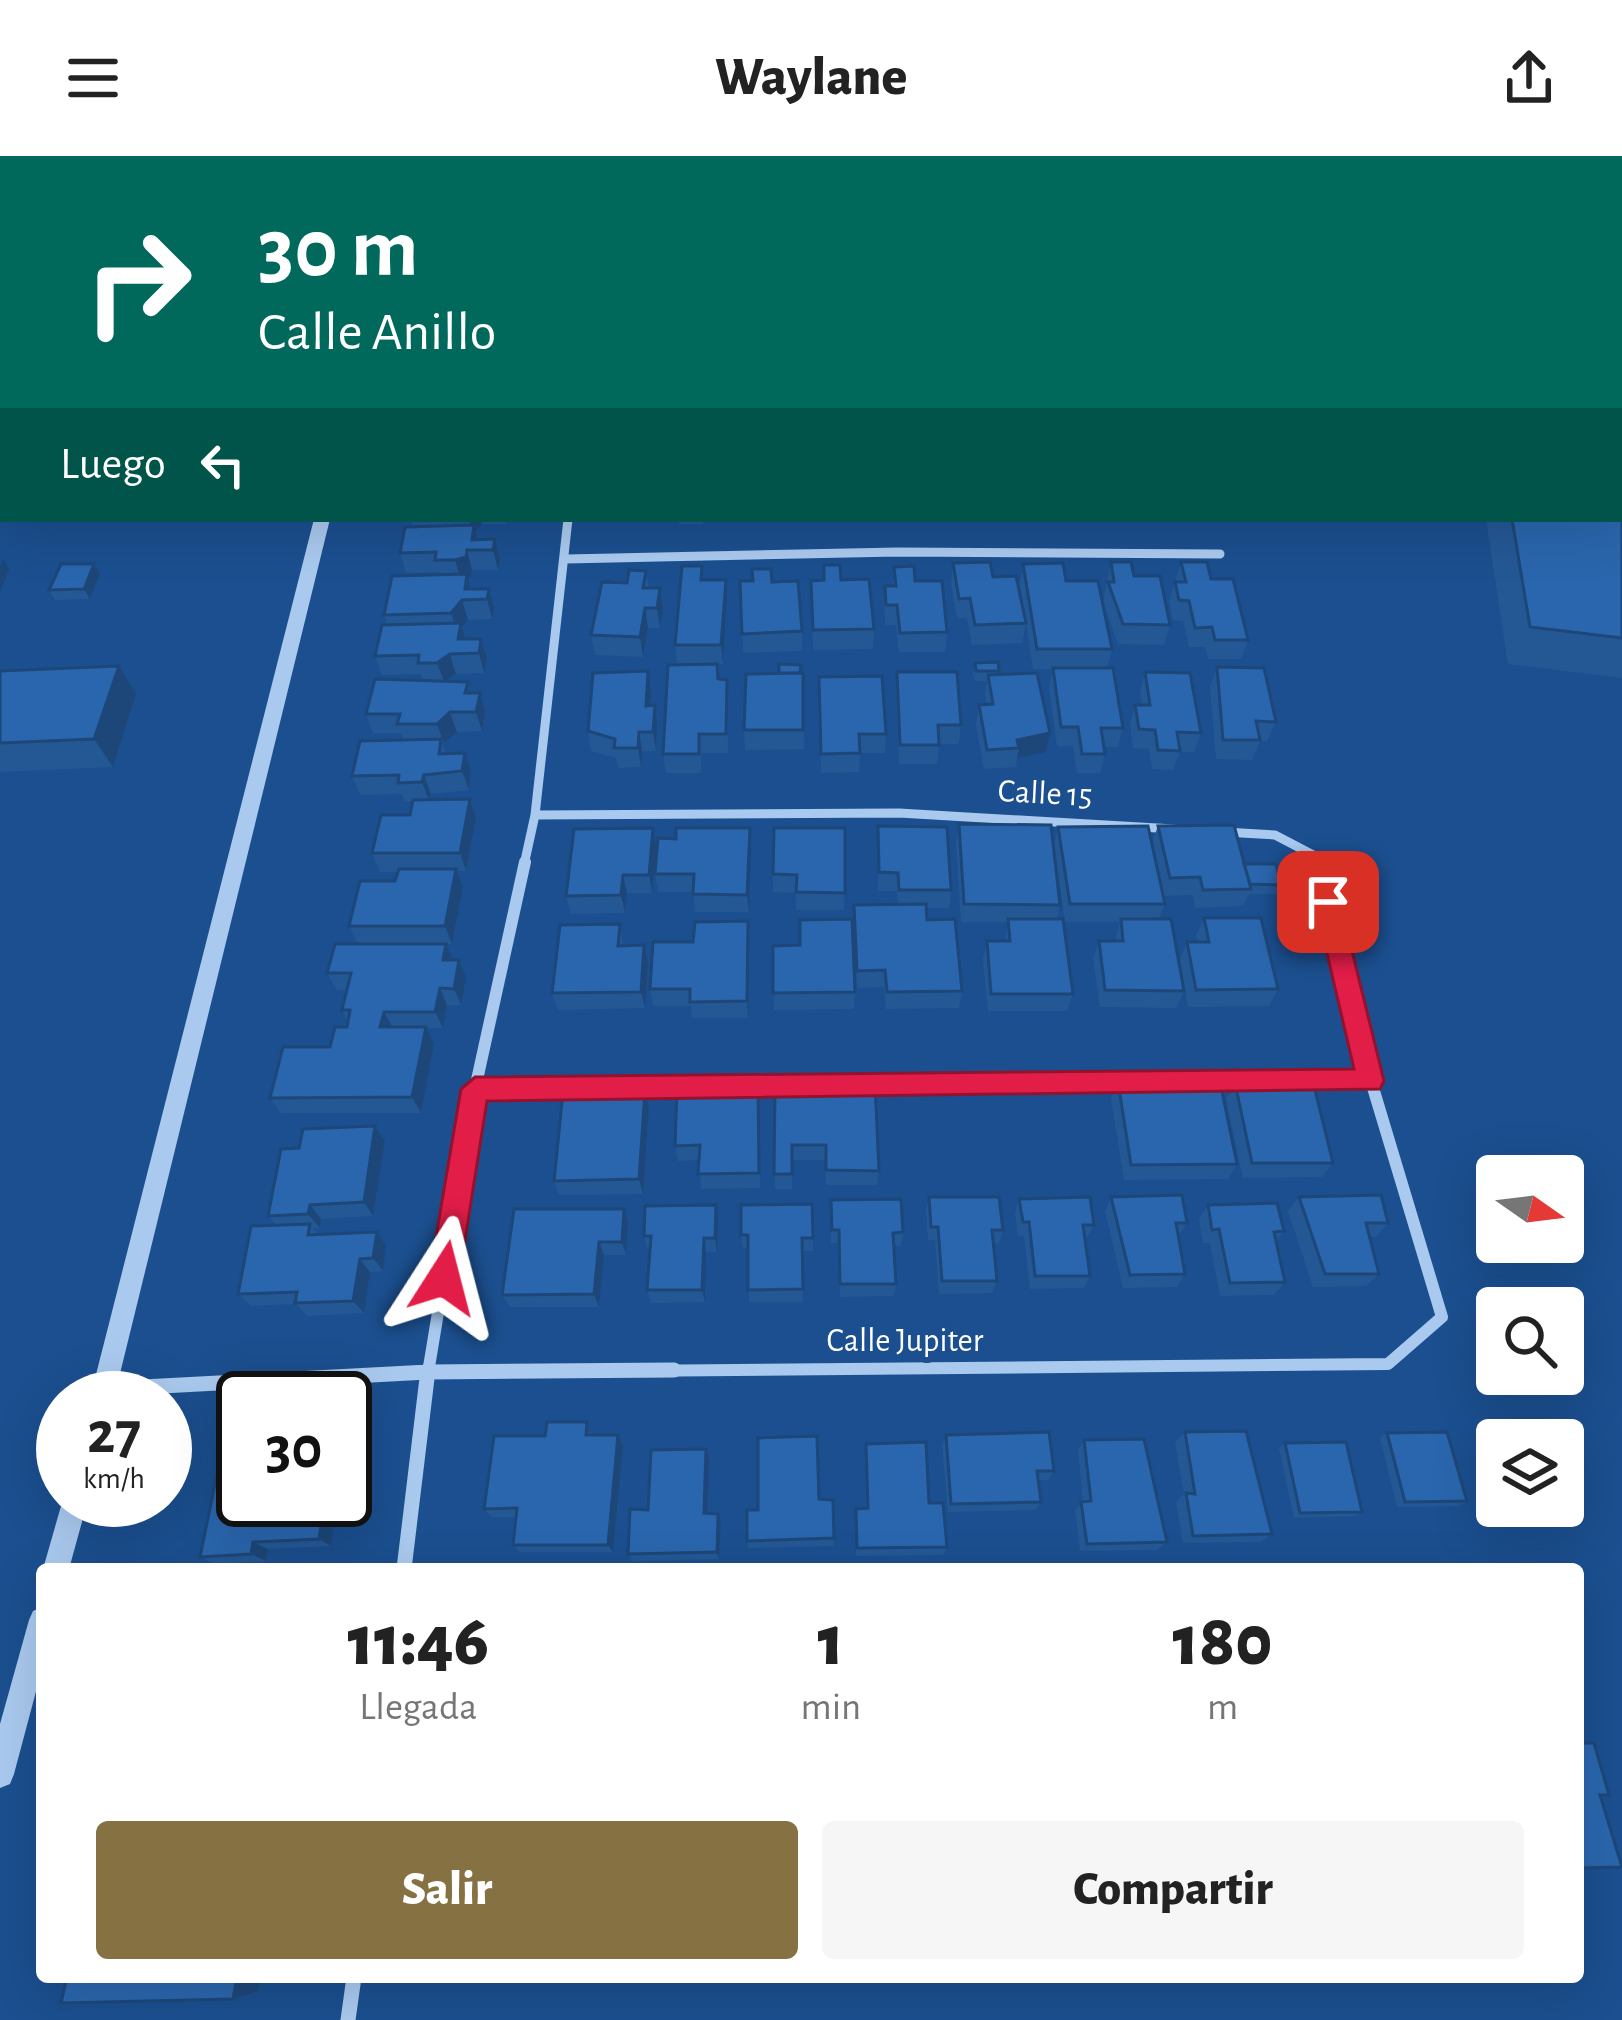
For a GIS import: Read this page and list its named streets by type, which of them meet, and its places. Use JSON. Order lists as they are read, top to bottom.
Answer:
{
  "streets": {
    "street": ["Calle 15", "Calle Jupiter"]
  },
  "north": "right",
  "page": {
    "header": "Waylane",
    "turn": ["30 m", "Calle Anillo"],
    "then": "Luego",
    "speed": "27 km/h",
    "limit": "30",
    "eta": [
      "11:46",
      "Llegada",
      "1",
      "min",
      "180",
      "m"
    ],
    "buttons": ["Salir", "Compartir"]
  }
}
